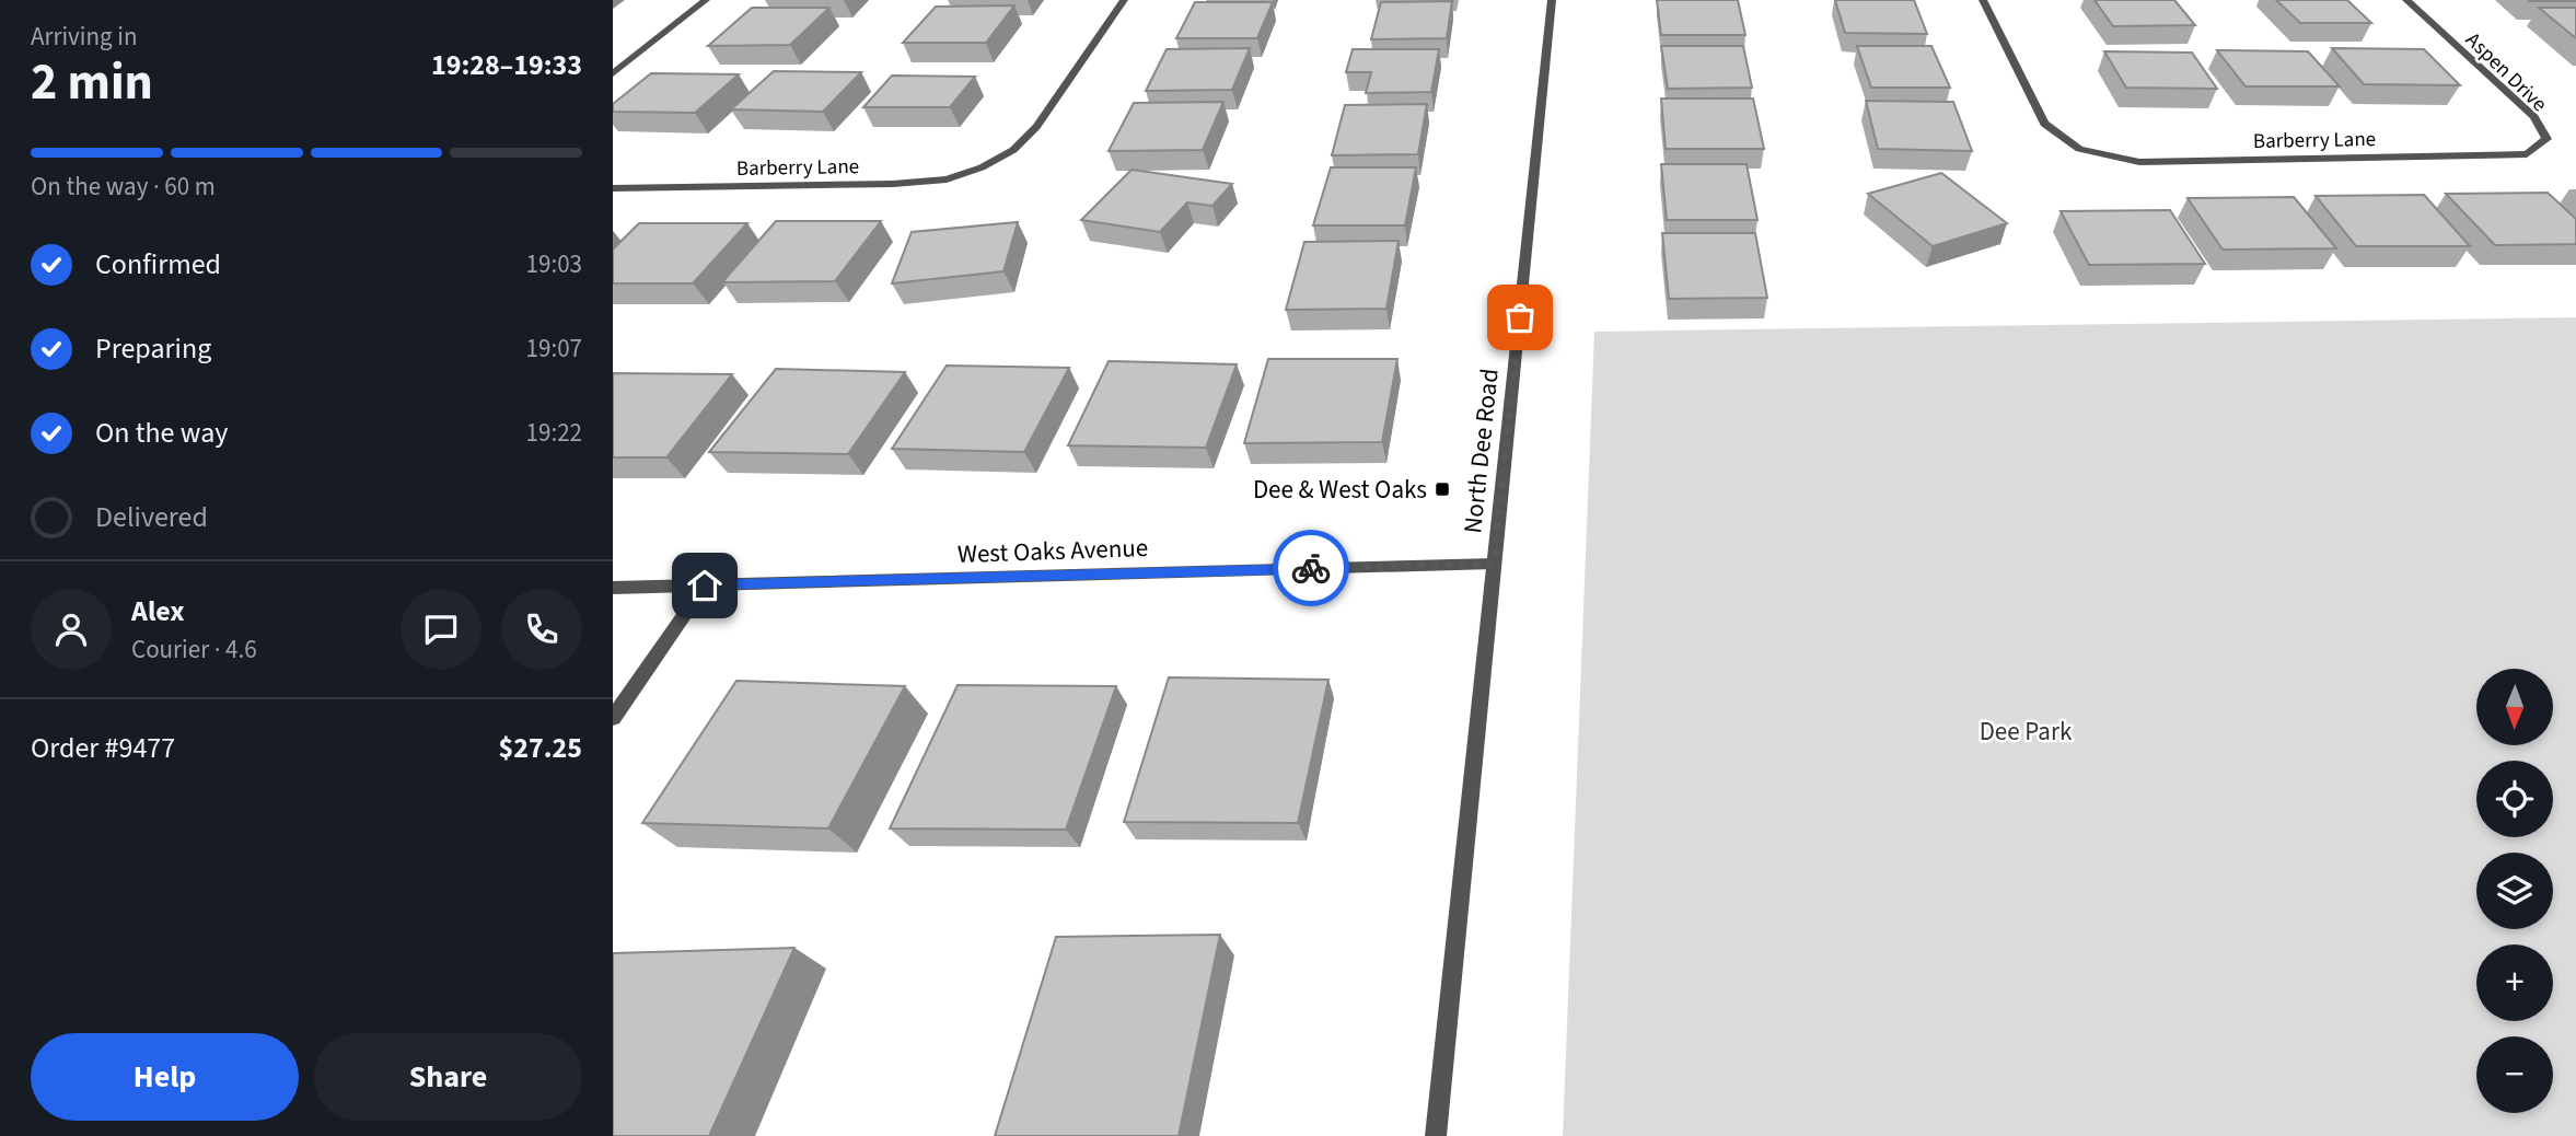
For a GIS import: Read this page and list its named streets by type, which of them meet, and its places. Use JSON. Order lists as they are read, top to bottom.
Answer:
{
  "streets": {
    "street": [
      "Aspen Drive",
      "Barberry Lane",
      "North Dee Road",
      "West Oaks Avenue"
    ]
  },
  "crossings": [
    ["Aspen Drive", "Barberry Lane"],
    ["North Dee Road", "West Oaks Avenue"]
  ],
  "parks": ["Dee Park"],
  "places": {
    "transit": ["Dee & West Oaks"]
  },
  "north": "bottom",
  "page": {
    "heading": ["2 min", "Arriving in", "19:28–19:33"],
    "panel": [
      "Alex",
      "Courier · 4.6",
      "Order #9477",
      "$27.25"
    ],
    "bar": "On the way · 60 m",
    "list": [
      ["Confirmed", "19:03"],
      ["Preparing", "19:07"],
      ["On the way", "19:22"],
      "Delivered"
    ],
    "map_buttons": ["+", "−"],
    "buttons": ["Help", "Share"]
  }
}
